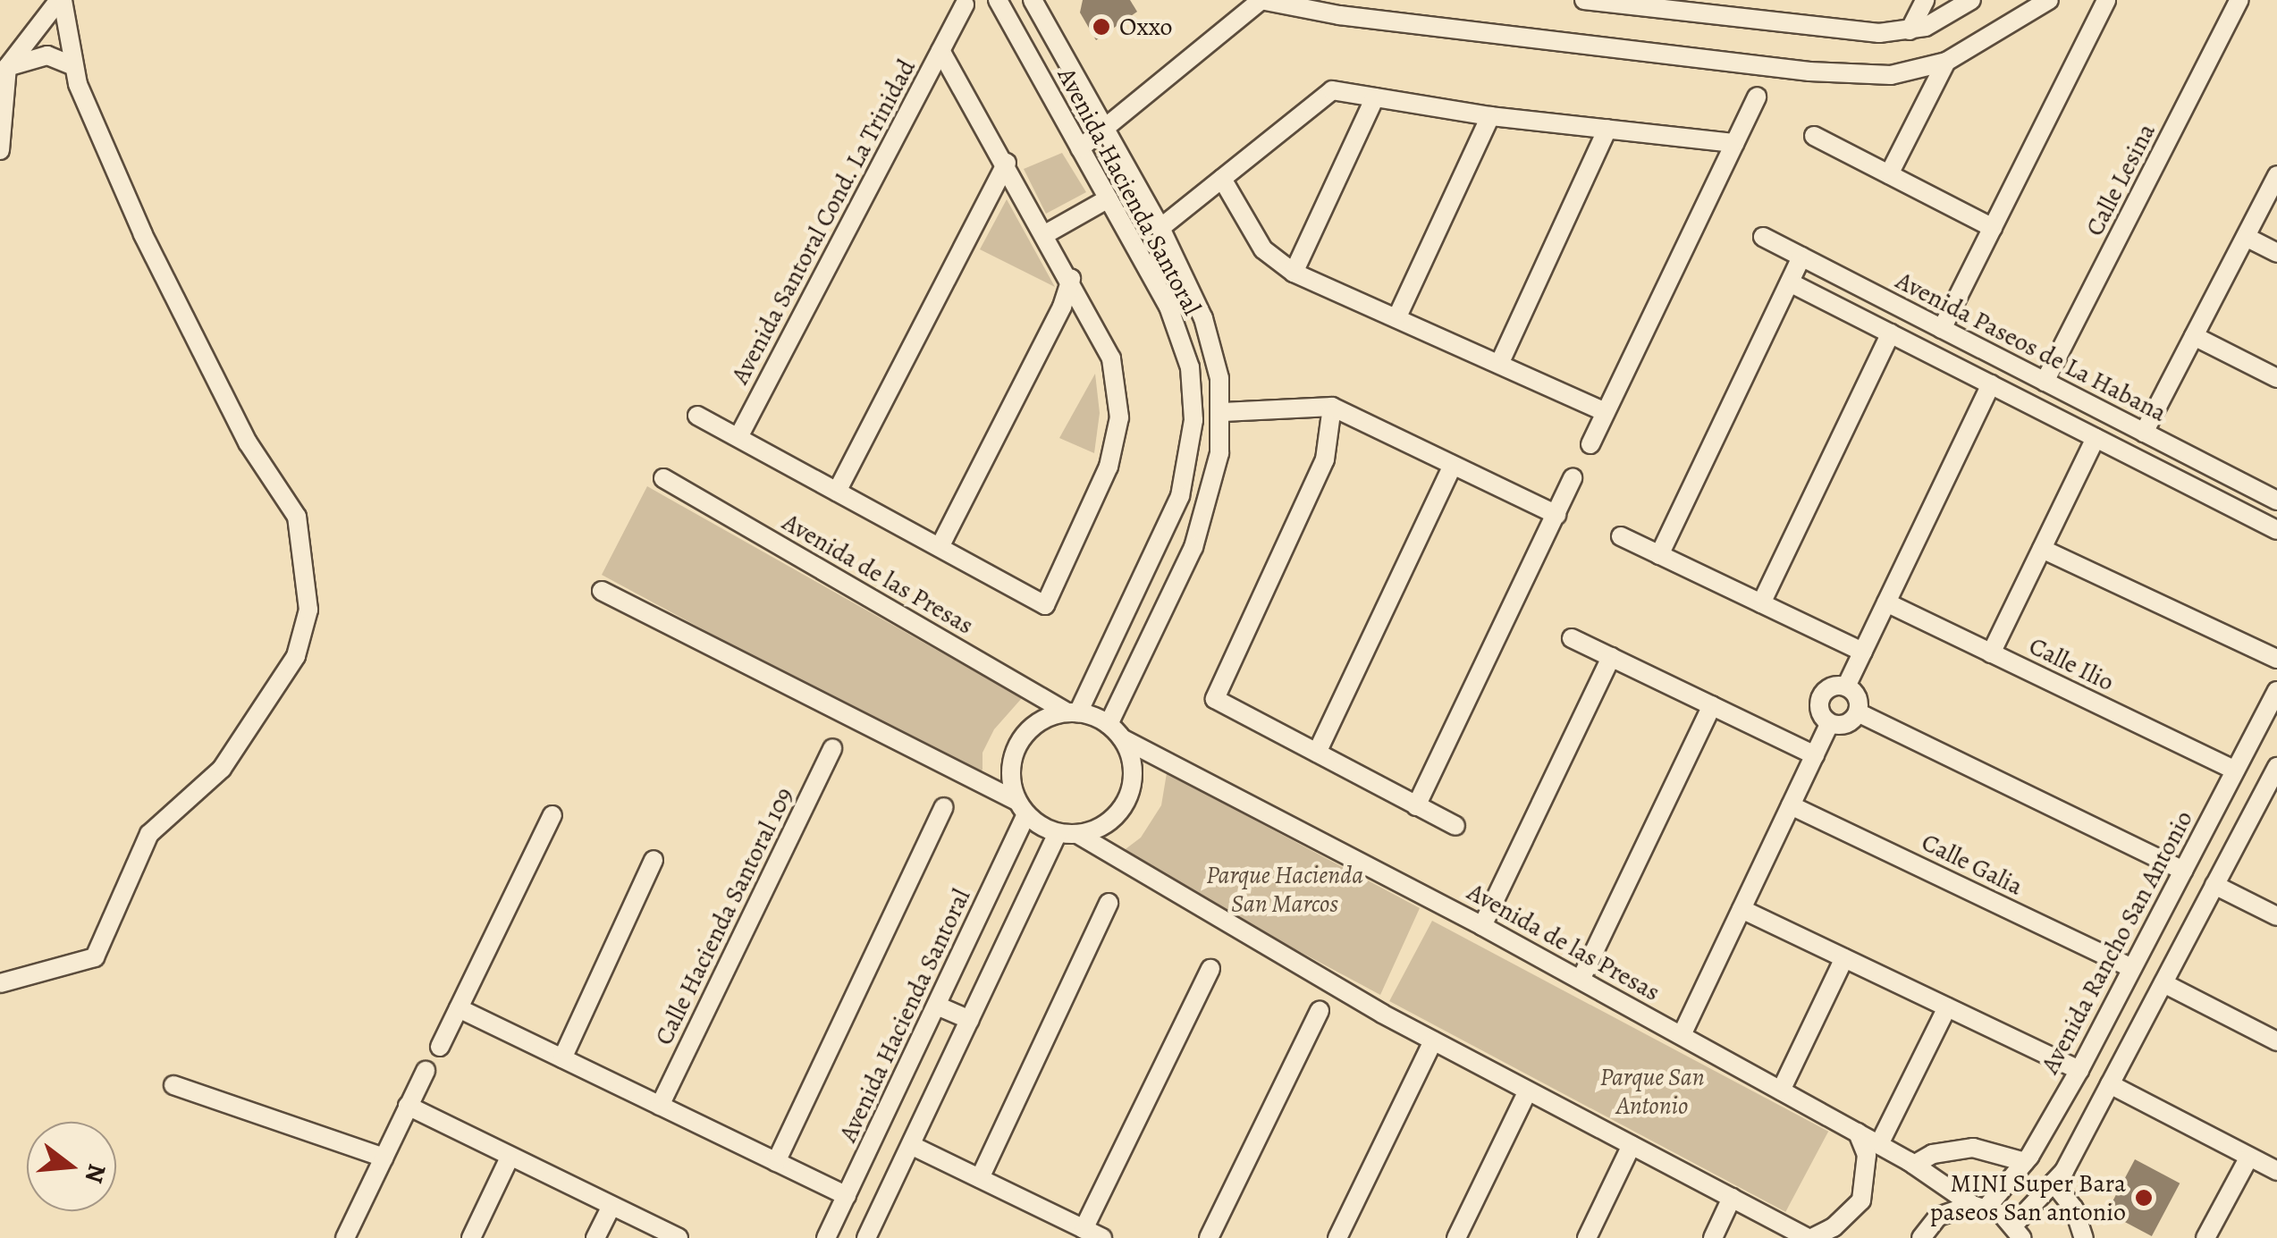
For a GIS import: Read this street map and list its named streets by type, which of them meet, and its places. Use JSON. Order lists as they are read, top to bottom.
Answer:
{
  "streets": {
    "street": [
      "Calle Lesina",
      "Avenida Hacienda Santoral",
      "Avenida Santoral Cond. La Trinidad",
      "Avenida Paseos de La Habana",
      "Avenida de las Presas",
      "Calle Ilio",
      "Calle Galia",
      "Calle Hacienda Santoral 109",
      "Avenida Rancho San Antonio"
    ]
  },
  "crossings": [
    ["Calle Lesina", "Avenida Paseos de La Habana"],
    ["Avenida Hacienda Santoral", "Avenida de las Presas"],
    ["Avenida de las Presas", "Avenida Rancho San Antonio"],
    ["Calle Ilio", "Avenida Rancho San Antonio"],
    ["Calle Galia", "Avenida Rancho San Antonio"]
  ],
  "parks": ["Parque Hacienda San Marcos", "Parque San Antonio"],
  "places": ["Oxxo", "MINI Super Bara paseos San antonio"],
  "north": "right"
}
